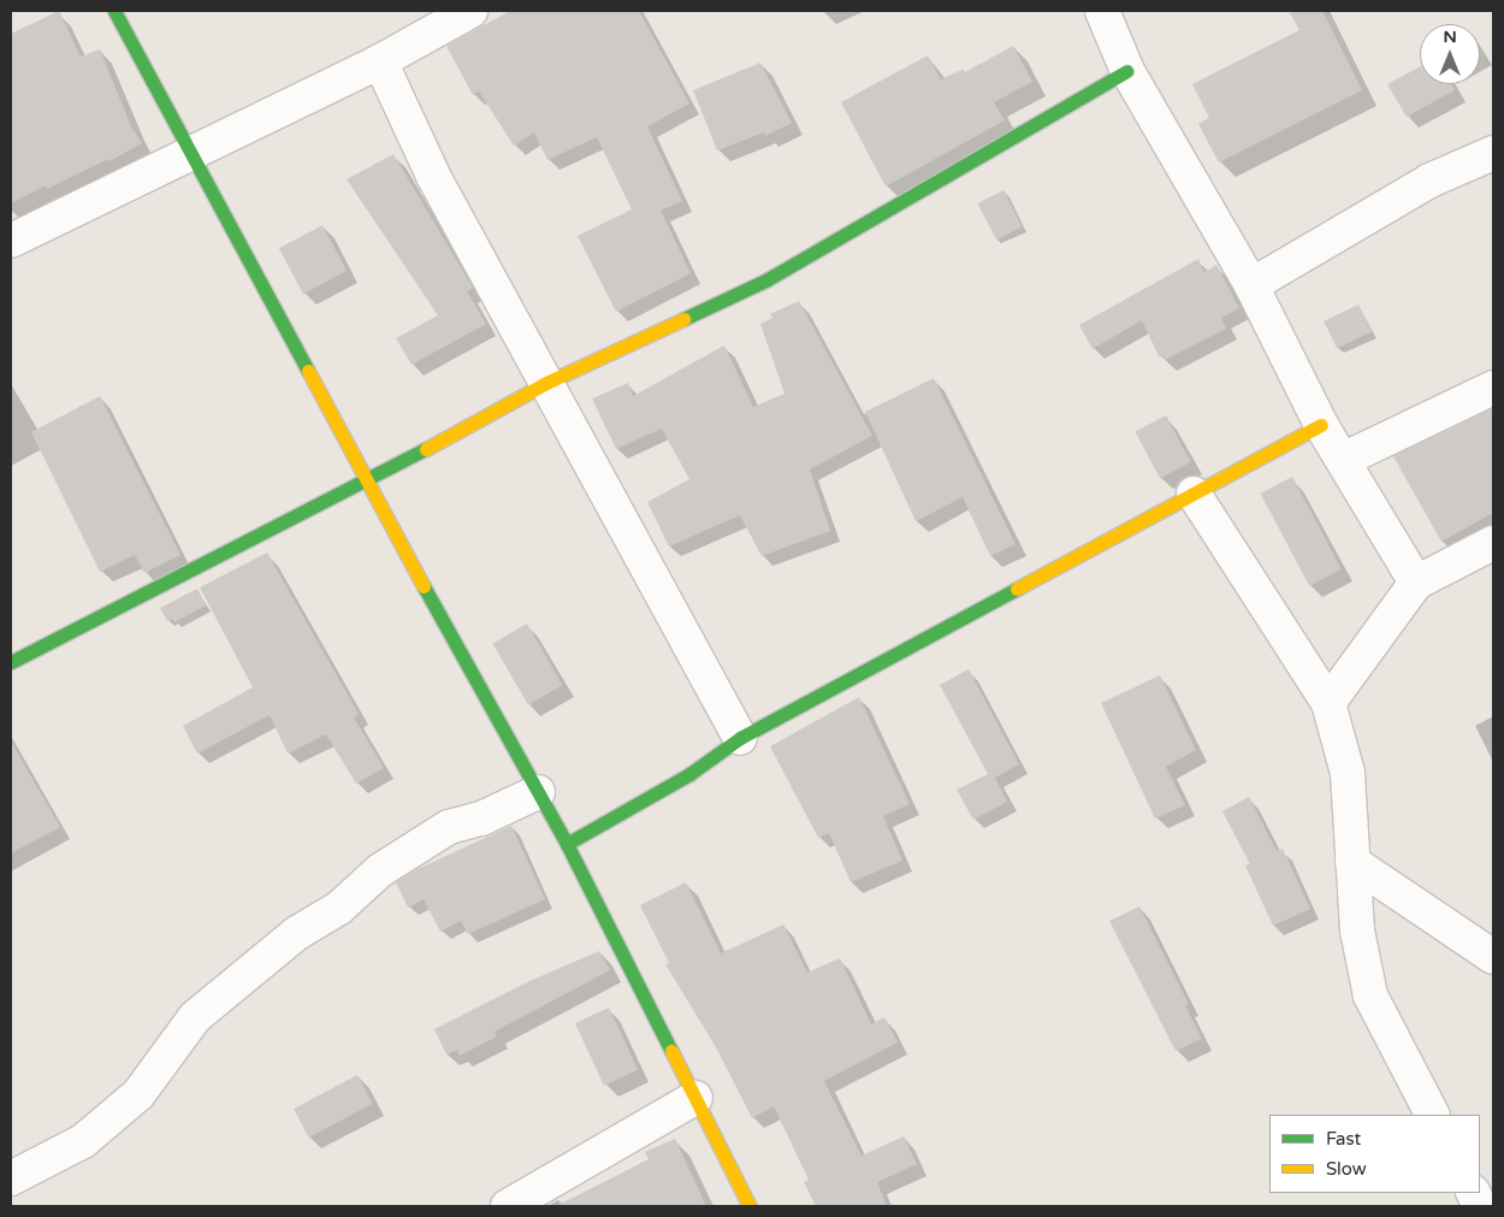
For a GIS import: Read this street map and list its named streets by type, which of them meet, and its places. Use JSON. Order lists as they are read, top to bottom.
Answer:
{
  "legend": ["Fast", "Slow"],
  "north": "top"
}
